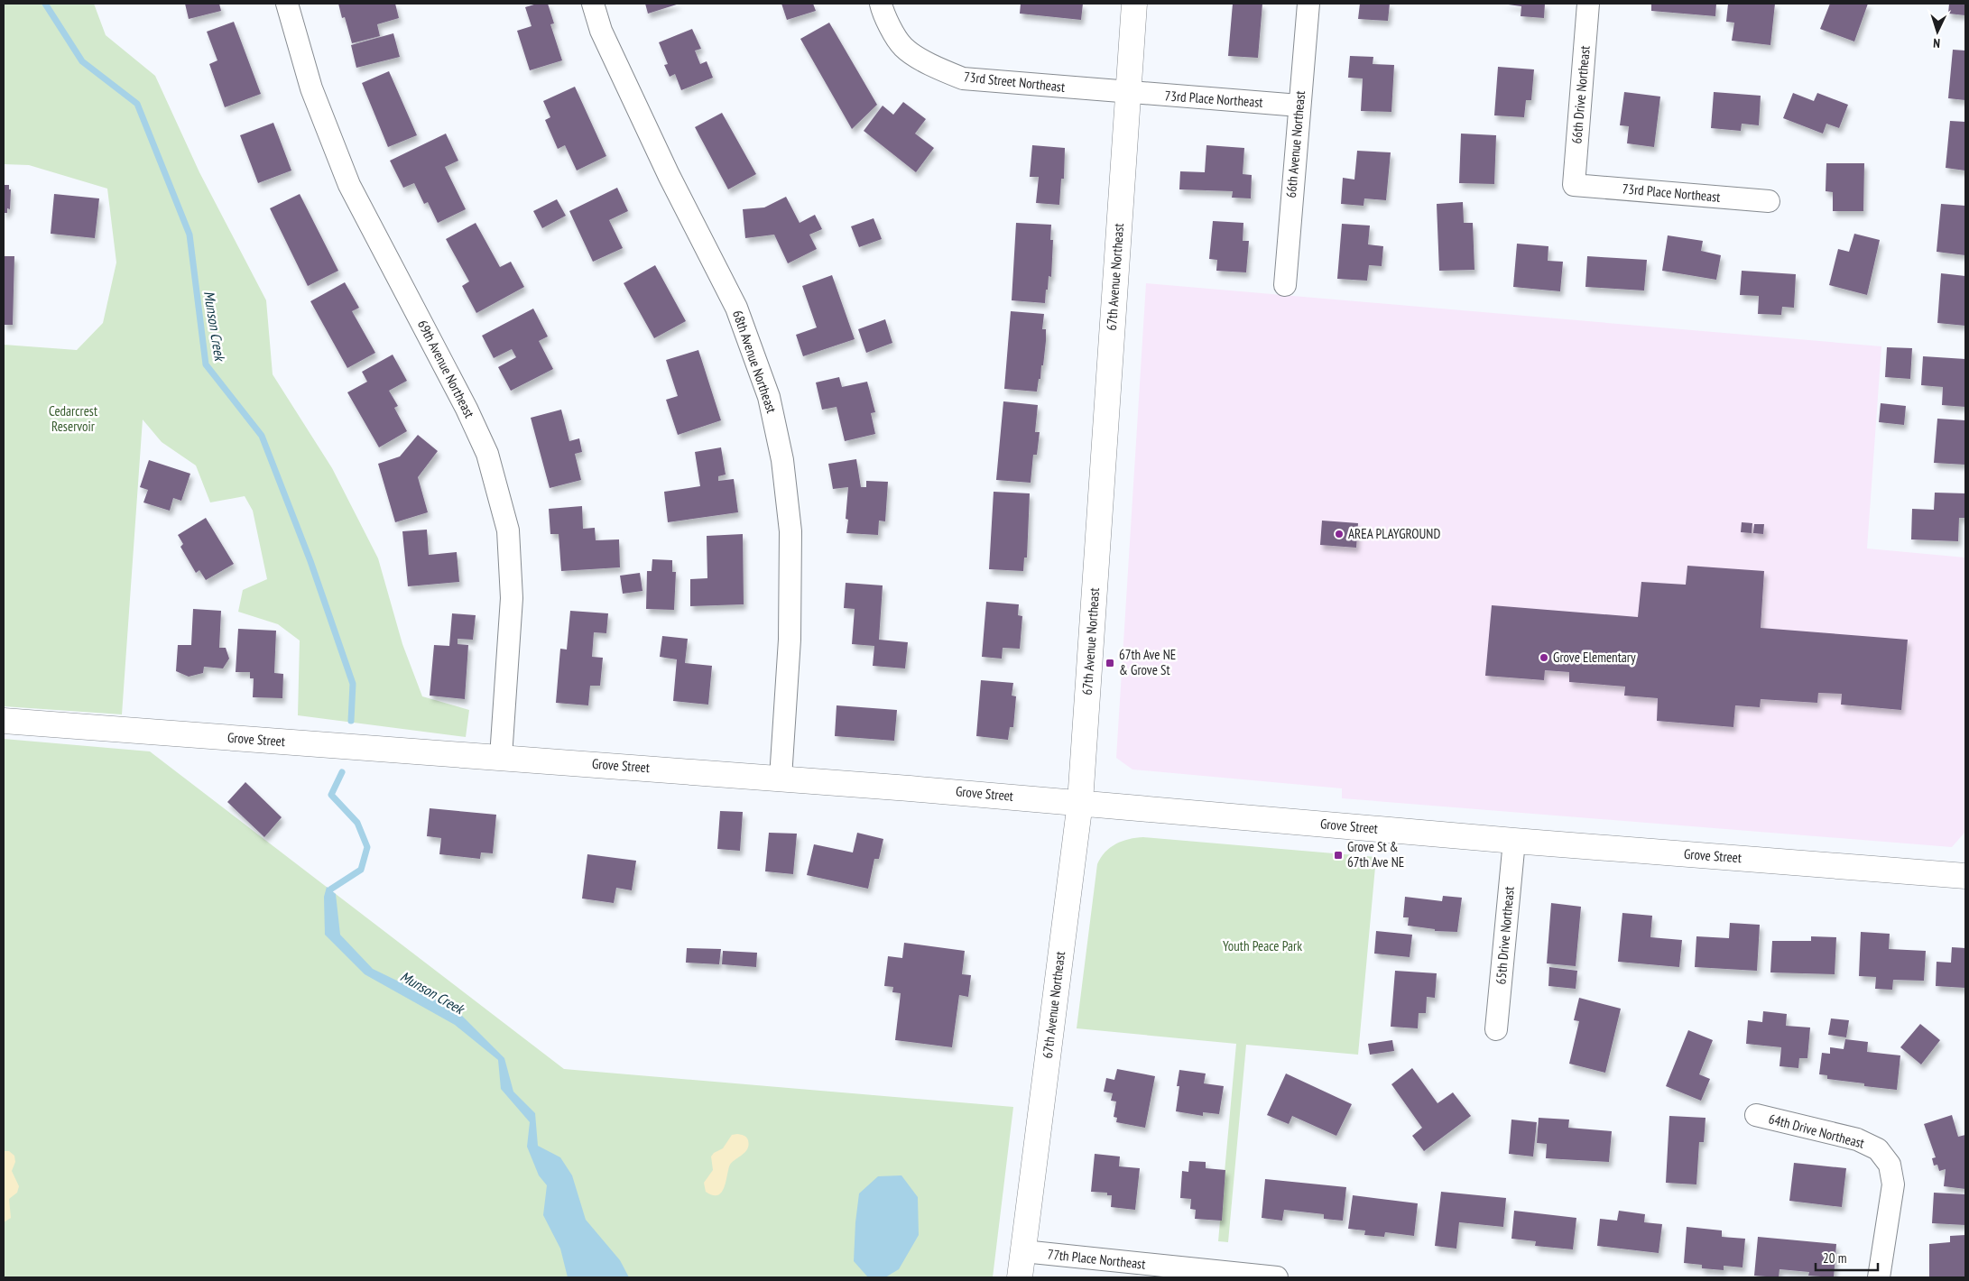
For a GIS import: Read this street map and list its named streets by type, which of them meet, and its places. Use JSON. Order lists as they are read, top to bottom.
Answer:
{
  "streets": {
    "street": [
      "73rd Street Northeast",
      "66th Drive Northeast",
      "73rd Place Northeast",
      "66th Avenue Northeast",
      "67th Avenue Northeast",
      "68th Avenue Northeast",
      "69th Avenue Northeast",
      "Grove Street",
      "65th Drive Northeast",
      "64th Drive Northeast",
      "77th Place Northeast"
    ]
  },
  "crossings": [
    ["73rd Street Northeast", "73rd Place Northeast"],
    ["73rd Street Northeast", "67th Avenue Northeast"],
    ["66th Drive Northeast", "73rd Place Northeast"],
    ["73rd Place Northeast", "66th Avenue Northeast"],
    ["73rd Place Northeast", "67th Avenue Northeast"],
    ["67th Avenue Northeast", "Grove Street"],
    ["67th Avenue Northeast", "77th Place Northeast"],
    ["68th Avenue Northeast", "Grove Street"],
    ["69th Avenue Northeast", "Grove Street"],
    ["Grove Street", "65th Drive Northeast"]
  ],
  "water": ["Munson Creek"],
  "parks": ["Cedarcrest Reservoir", "Youth Peace Park"],
  "places": {
    "other": ["AREA PLAYGROUND", "Grove Elementary"],
    "transit": ["67th Ave NE & Grove St", "Grove St & 67th Ave NE"]
  },
  "scale_bar": "20 m",
  "north": "bottom"
}
